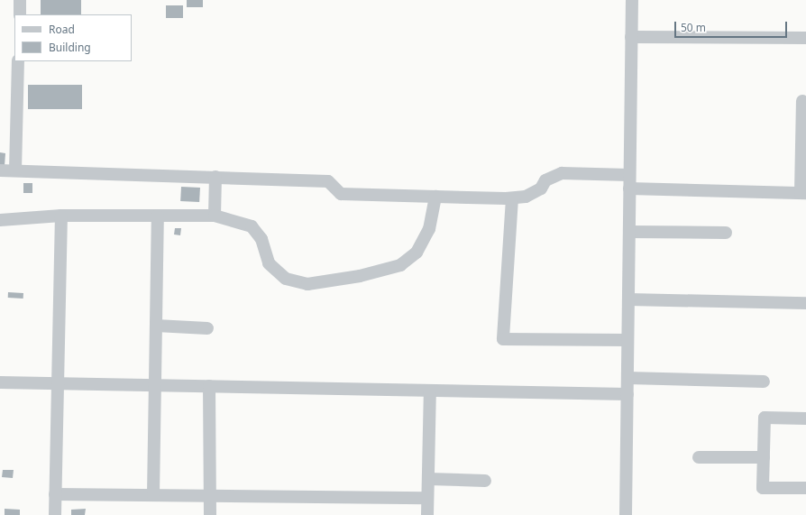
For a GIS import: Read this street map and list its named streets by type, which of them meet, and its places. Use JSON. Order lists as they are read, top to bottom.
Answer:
{
  "legend": ["Road", "Building"],
  "scale_bar": "50 m"
}
